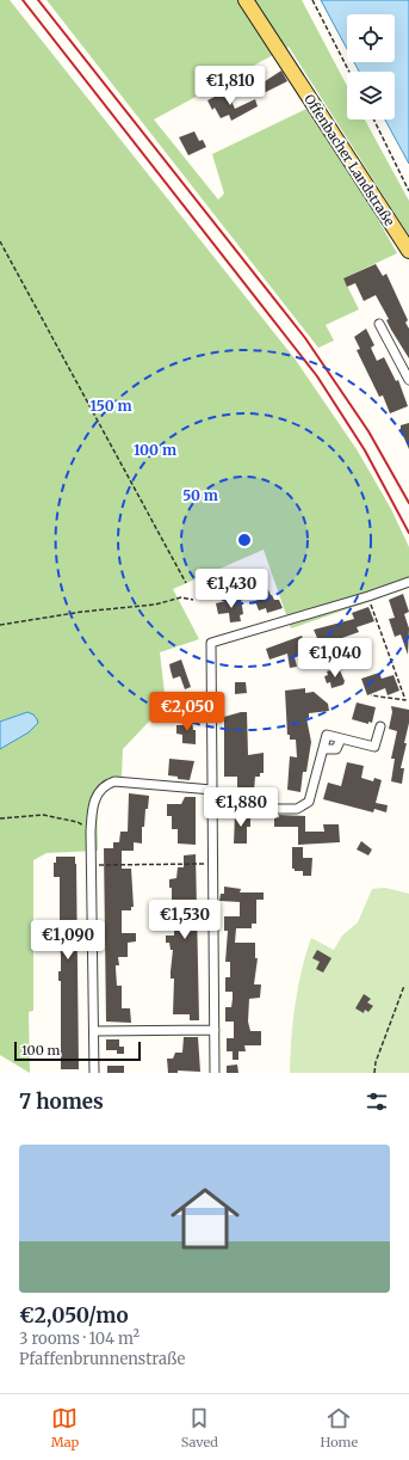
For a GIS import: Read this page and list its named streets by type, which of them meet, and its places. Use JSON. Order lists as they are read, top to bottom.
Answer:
{
  "streets": {
    "main road": ["Offenbacher Landstraße"]
  },
  "scale_bar": "100 m",
  "page": {
    "price": [
      "€1,810",
      "€1,430",
      "€1,040",
      "€2,050",
      "€1,880",
      "€1,530",
      "€1,090"
    ],
    "scale": "100 m",
    "heading": "7 homes",
    "list": [
      {
        "name": "€2,050/mo",
        "note": "3 rooms · 104 m² · Pfaffenbrunnenstraße"
      }
    ],
    "tabs": ["Map", "Saved", "Home"]
  },
  "rings": ["150 m", "100 m", "50 m"]
}
